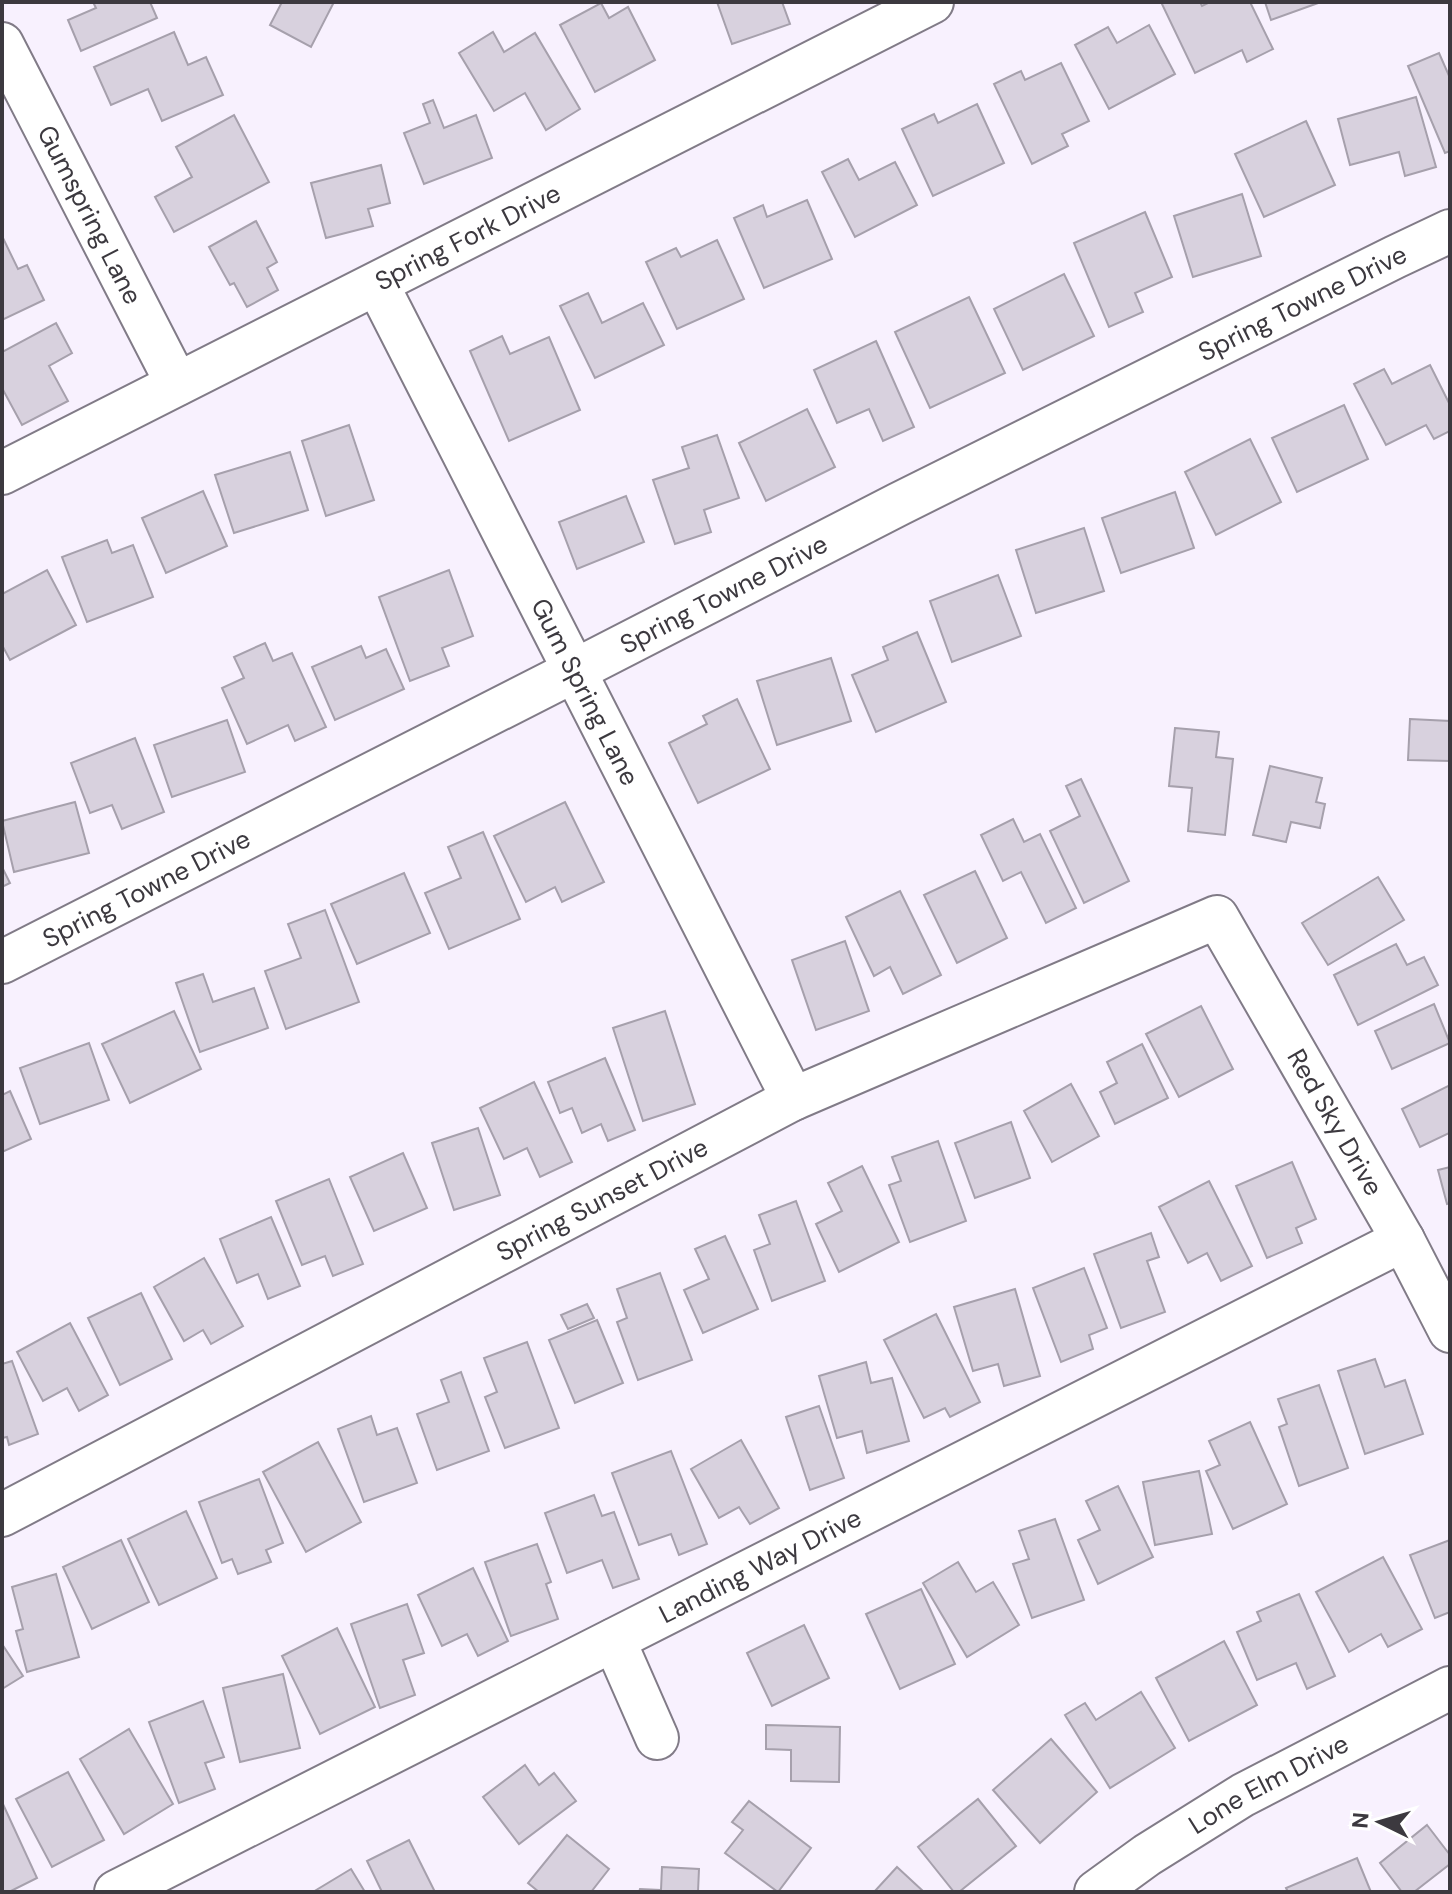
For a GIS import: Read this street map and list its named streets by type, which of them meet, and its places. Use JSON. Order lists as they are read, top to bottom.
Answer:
{
  "streets": {
    "street": [
      "Gumspring Lane",
      "Spring Fork Drive",
      "Spring Towne Drive",
      "Gum Spring Lane",
      "Red Sky Drive",
      "Spring Sunset Drive",
      "Landing Way Drive",
      "Lone Elm Drive"
    ]
  },
  "crossings": [
    ["Gumspring Lane", "Spring Fork Drive"],
    ["Spring Fork Drive", "Gum Spring Lane"],
    ["Spring Towne Drive", "Gum Spring Lane"],
    ["Gum Spring Lane", "Spring Sunset Drive"],
    ["Red Sky Drive", "Spring Sunset Drive"],
    ["Red Sky Drive", "Landing Way Drive"]
  ],
  "north": "left"
}
